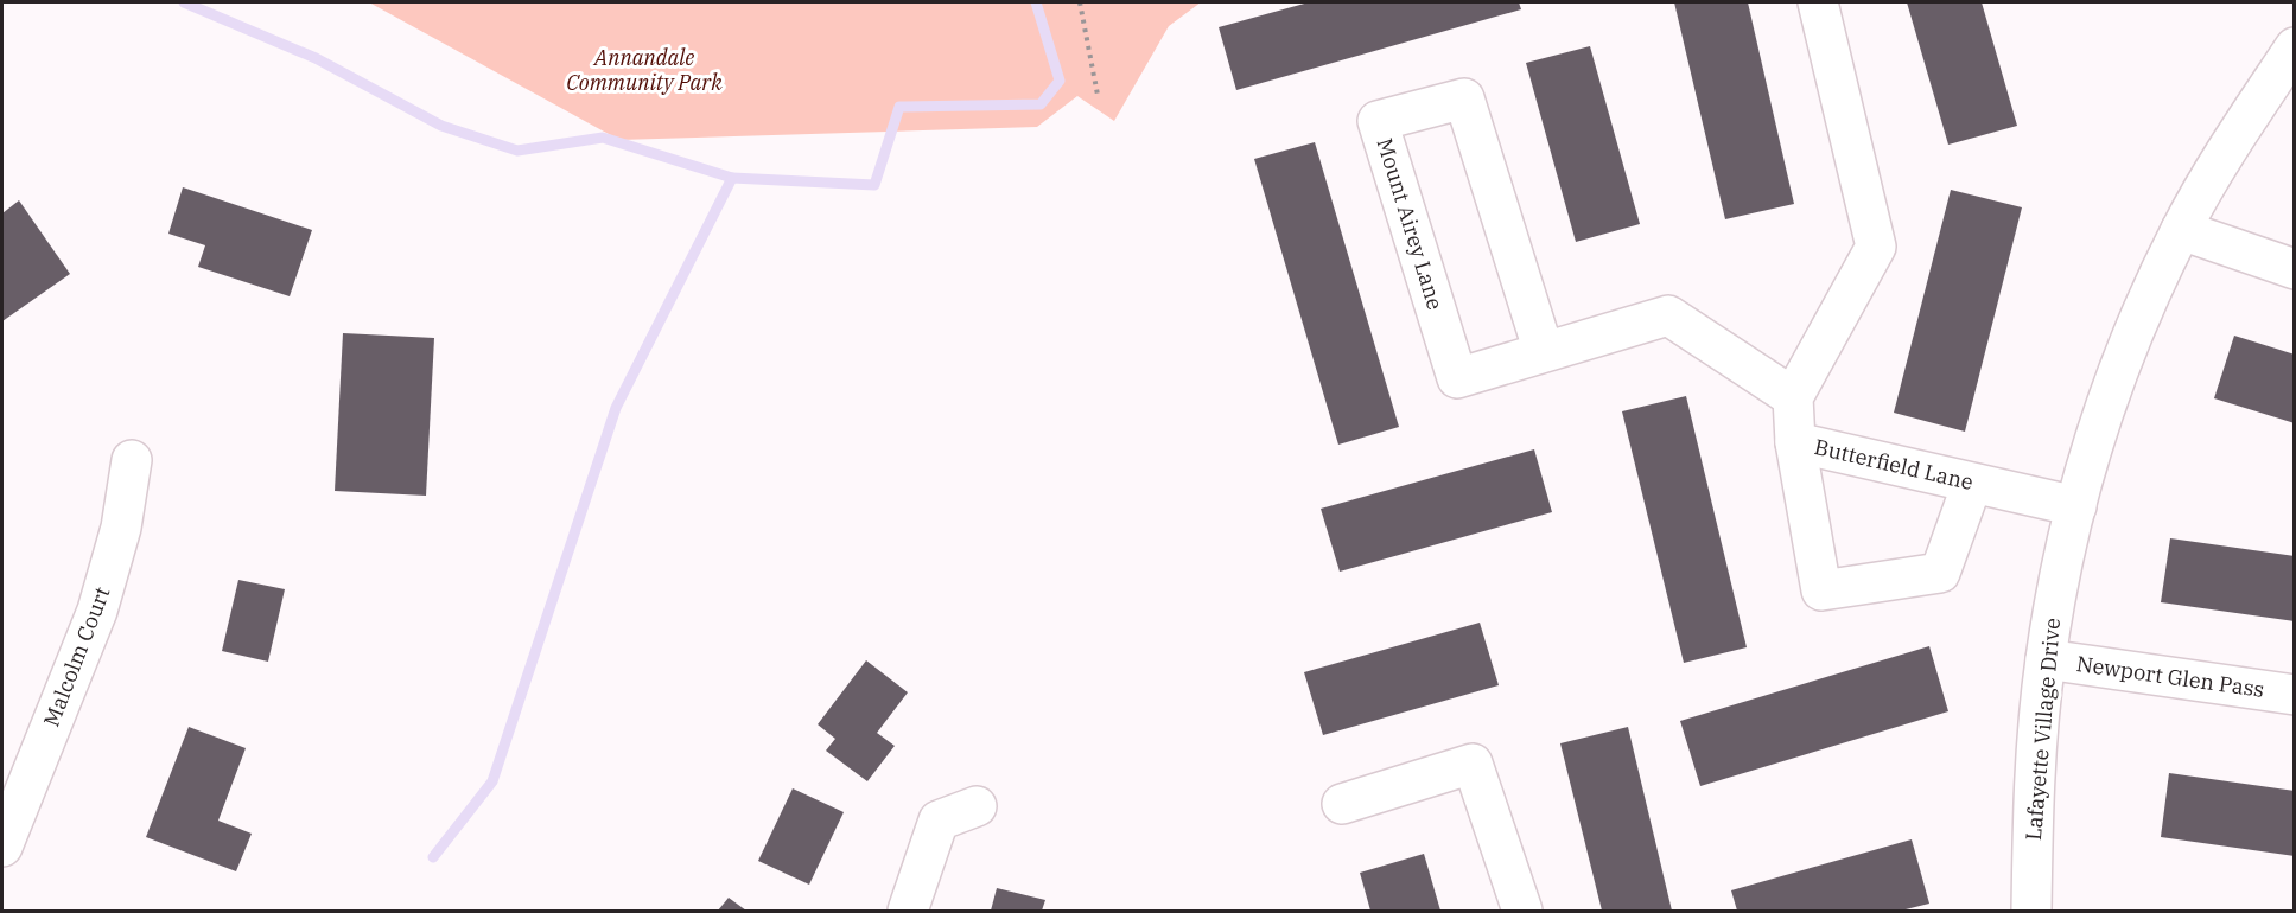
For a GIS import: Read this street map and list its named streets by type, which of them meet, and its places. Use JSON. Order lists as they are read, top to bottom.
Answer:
{
  "streets": {
    "street": [
      "Mount Airey Lane",
      "Butterfield Lane",
      "Malcolm Court",
      "Newport Glen Pass",
      "Lafayette Village Drive"
    ]
  },
  "crossings": [
    ["Mount Airey Lane", "Butterfield Lane"],
    ["Butterfield Lane", "Lafayette Village Drive"],
    ["Newport Glen Pass", "Lafayette Village Drive"]
  ],
  "parks": ["Annandale Community Park"]
}
